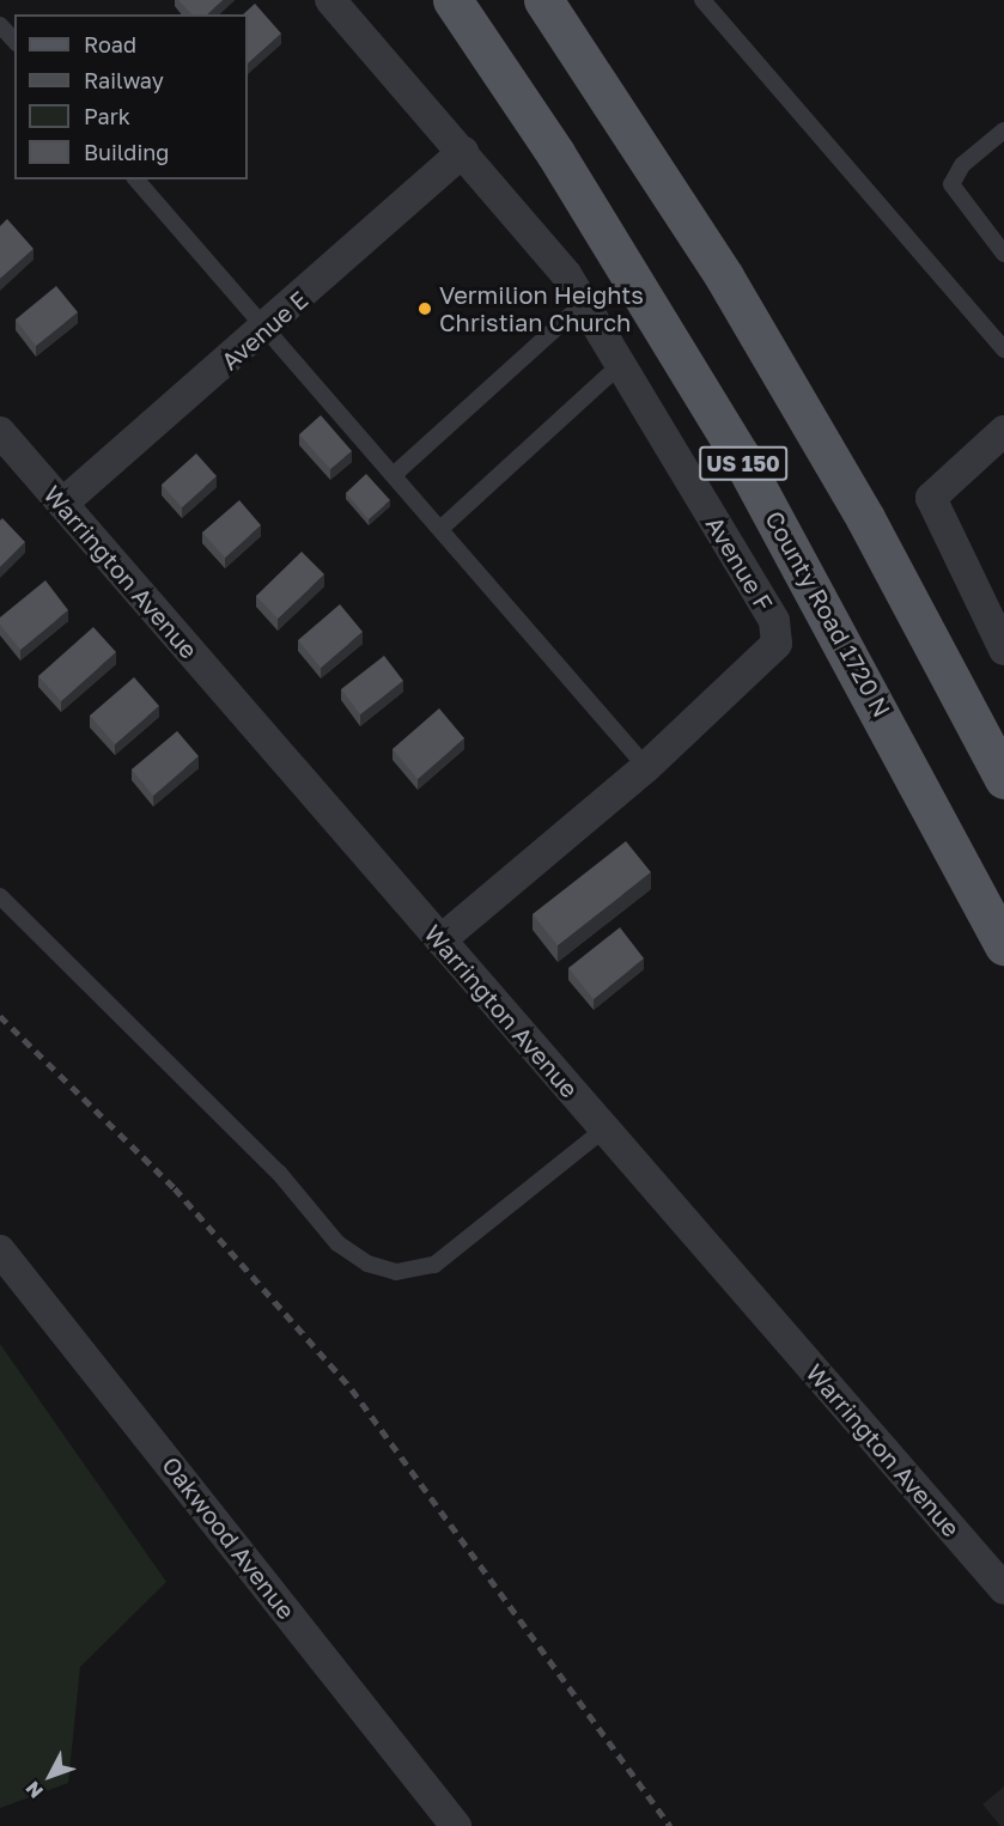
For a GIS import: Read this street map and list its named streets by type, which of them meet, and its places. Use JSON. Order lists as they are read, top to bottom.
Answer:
{
  "streets": {
    "main road": ["US 150", "County Road 1720 N"],
    "street": [
      "Avenue E",
      "Avenue F",
      "Warrington Avenue",
      "Oakwood Avenue"
    ]
  },
  "crossings": [
    ["Avenue E", "Avenue F"],
    ["Avenue E", "Warrington Avenue"],
    ["Avenue F", "Warrington Avenue"]
  ],
  "places": ["Vermilion Heights Christian Church"],
  "legend": [
    "Road",
    "Railway",
    "Park",
    "Building"
  ],
  "north": "bottom left"
}
